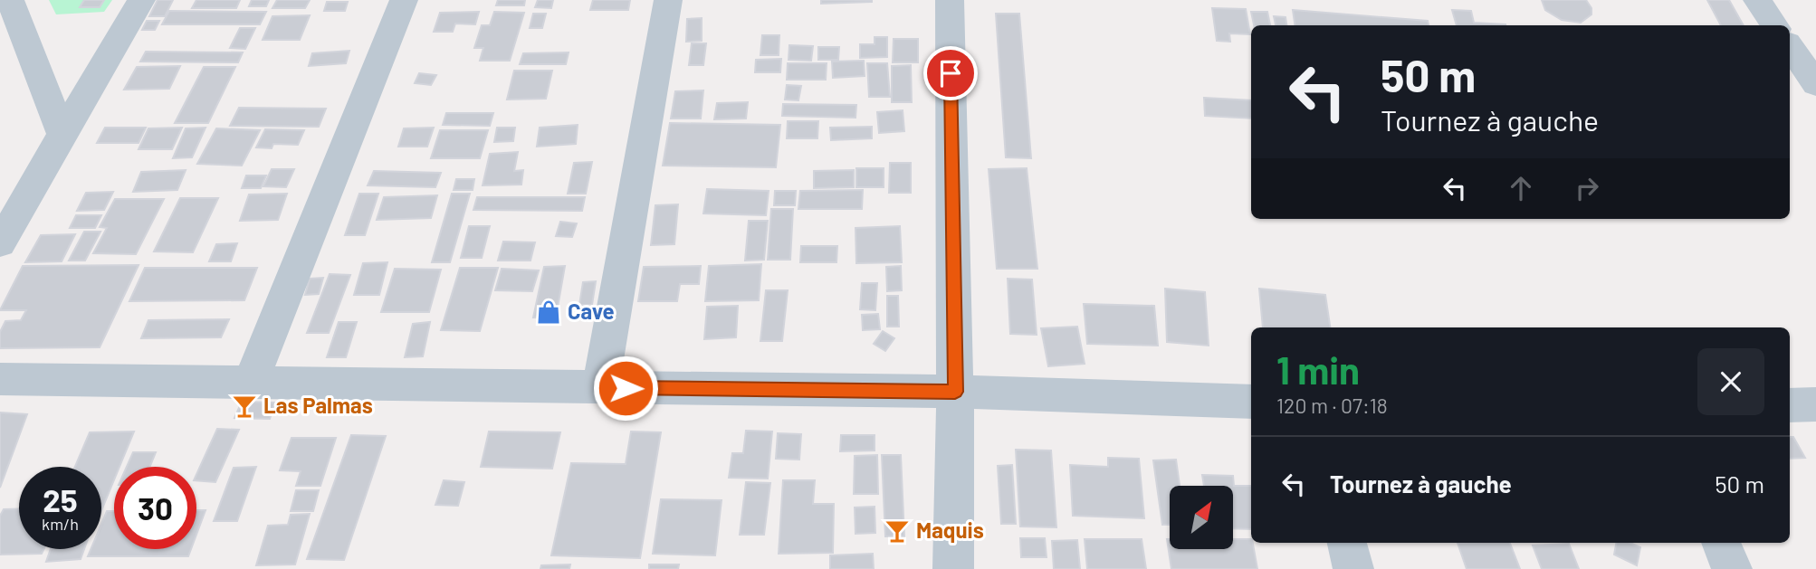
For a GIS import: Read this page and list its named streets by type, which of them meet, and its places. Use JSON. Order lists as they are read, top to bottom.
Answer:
{
  "places": {
    "shop": ["Cave"],
    "bar": ["Las Palmas", "Maquis"]
  },
  "north": "top right",
  "page": {
    "turn": ["50 m", "Tournez à gauche"],
    "heading": ["1 min", "120 m · 07:18"],
    "list": [
      {
        "name": "Tournez à gauche",
        "value": "50 m"
      }
    ],
    "speed": "25 km/h",
    "limit": "30"
  }
}
